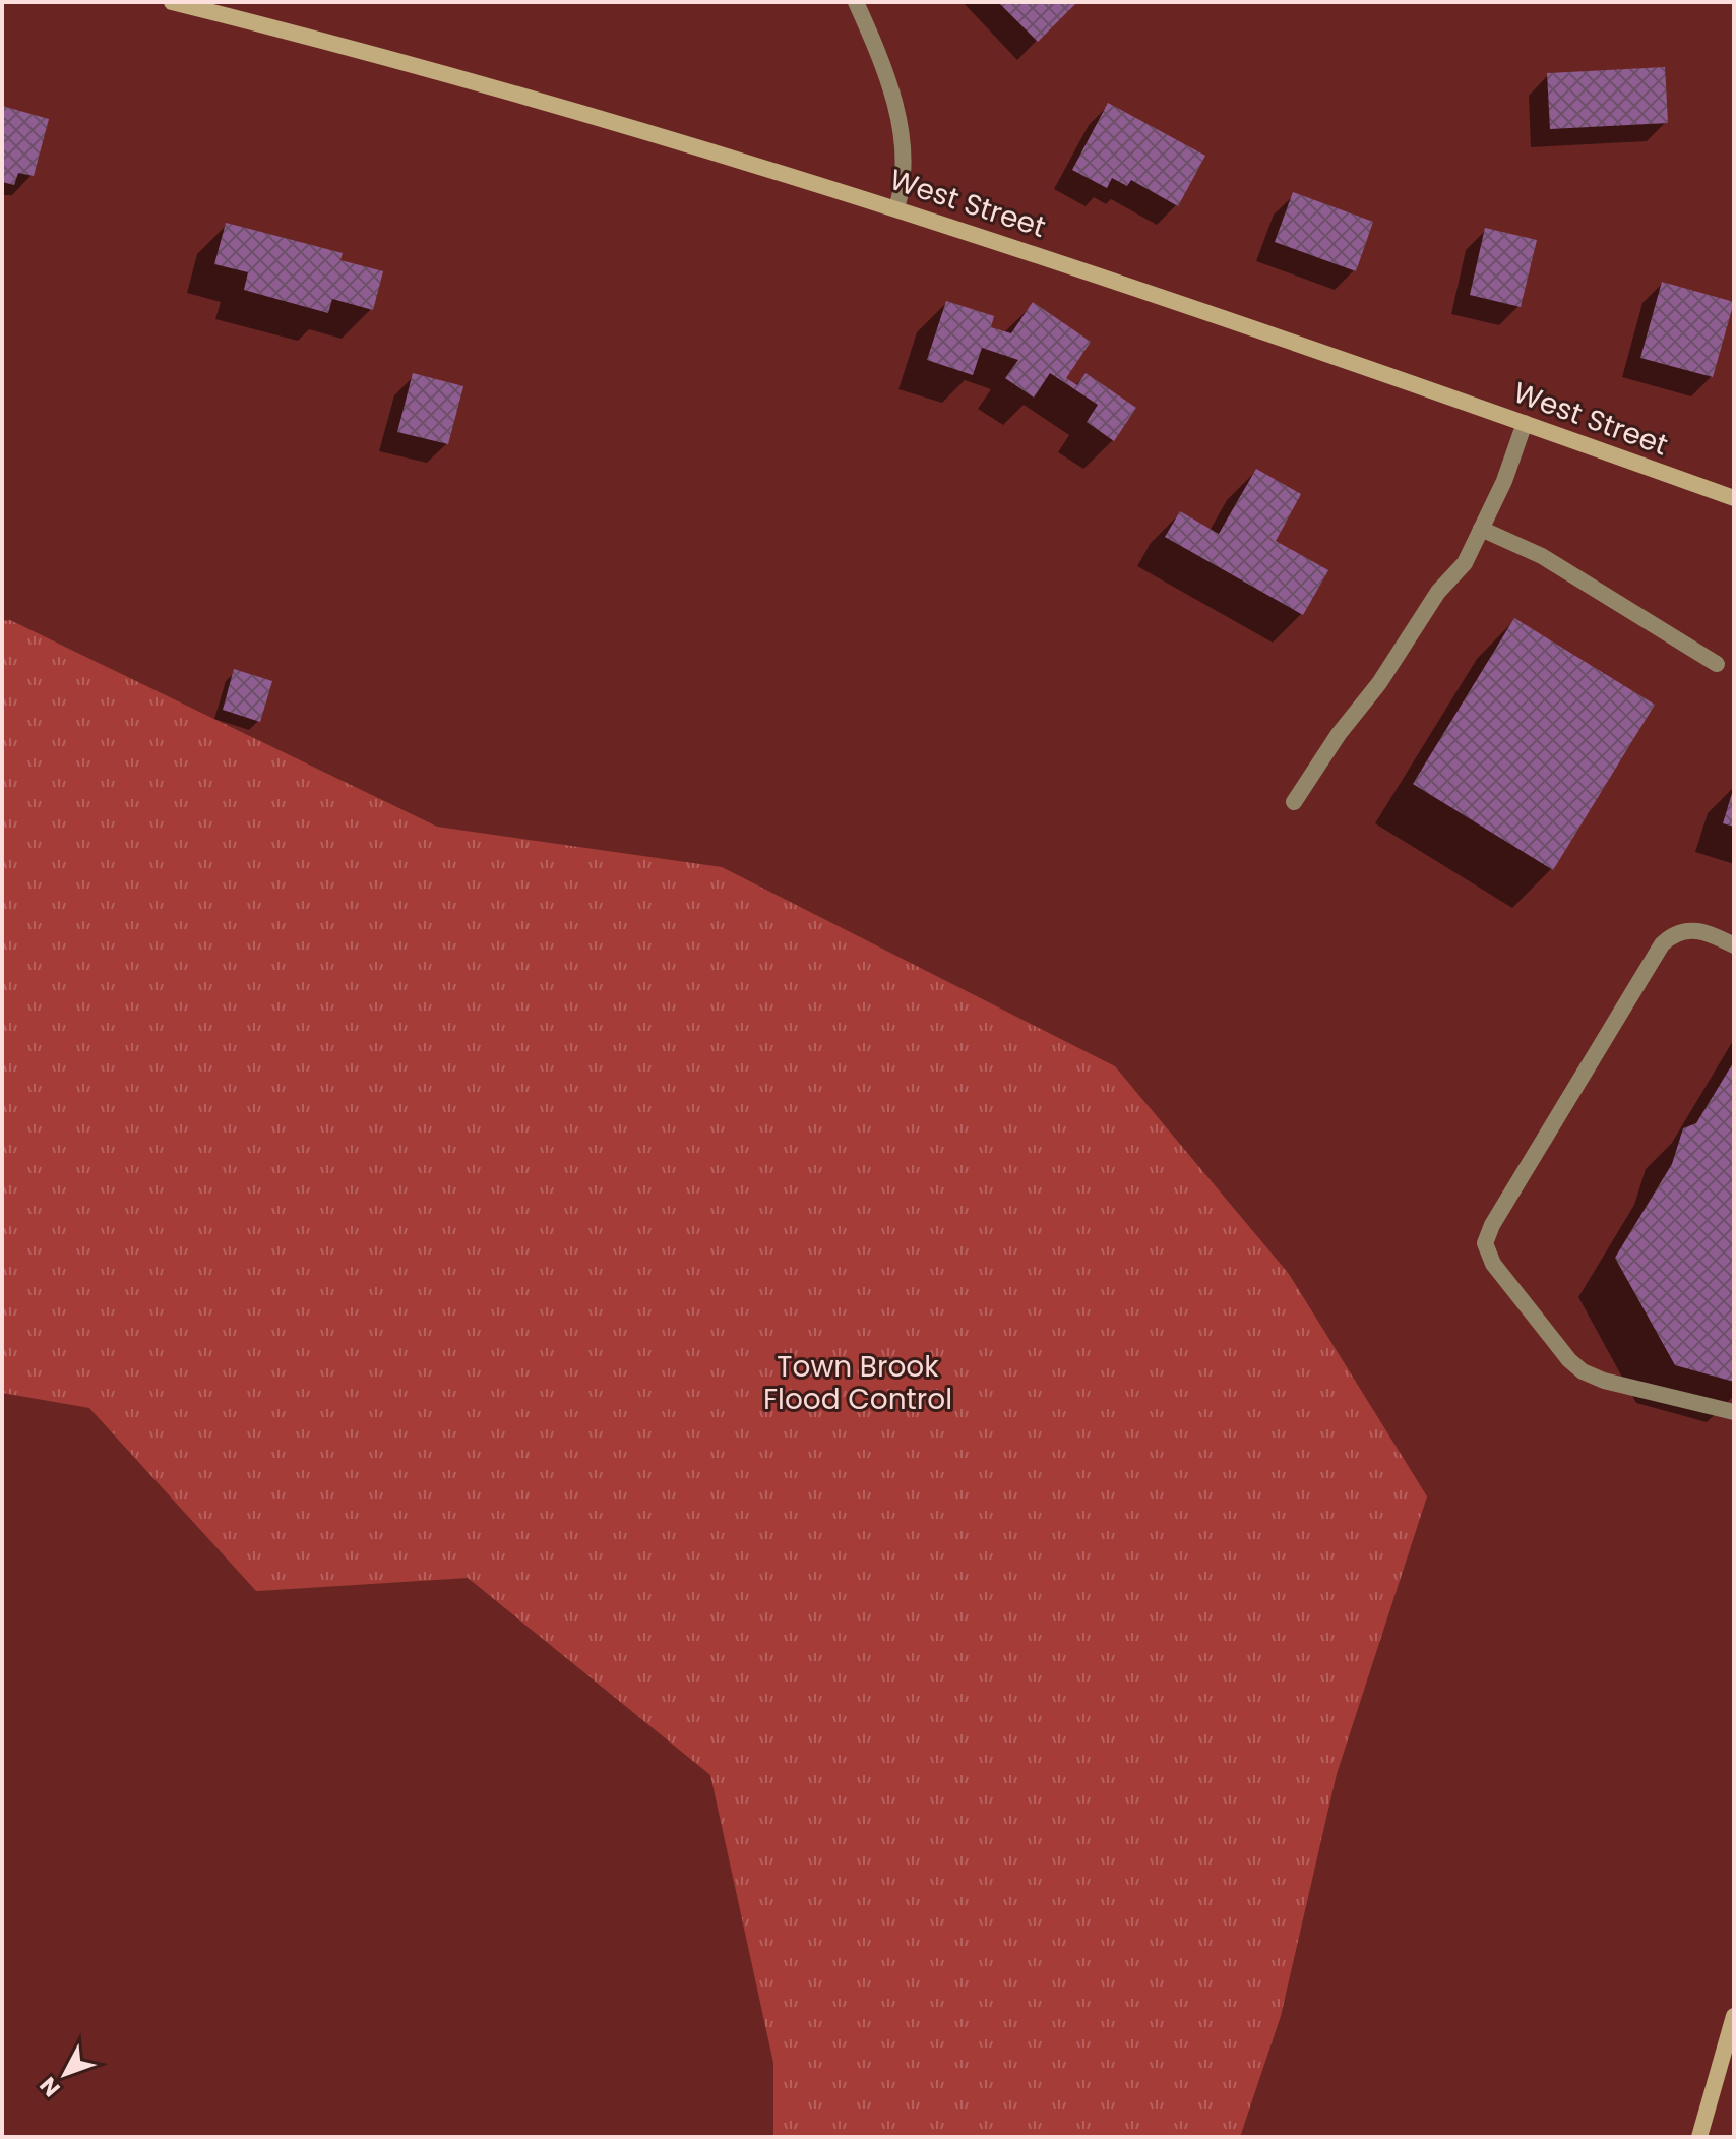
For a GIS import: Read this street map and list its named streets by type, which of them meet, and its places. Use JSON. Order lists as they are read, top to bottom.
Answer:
{
  "streets": {
    "street": ["West Street"]
  },
  "parks": ["Town Brook Flood Control"],
  "north": "bottom left"
}
